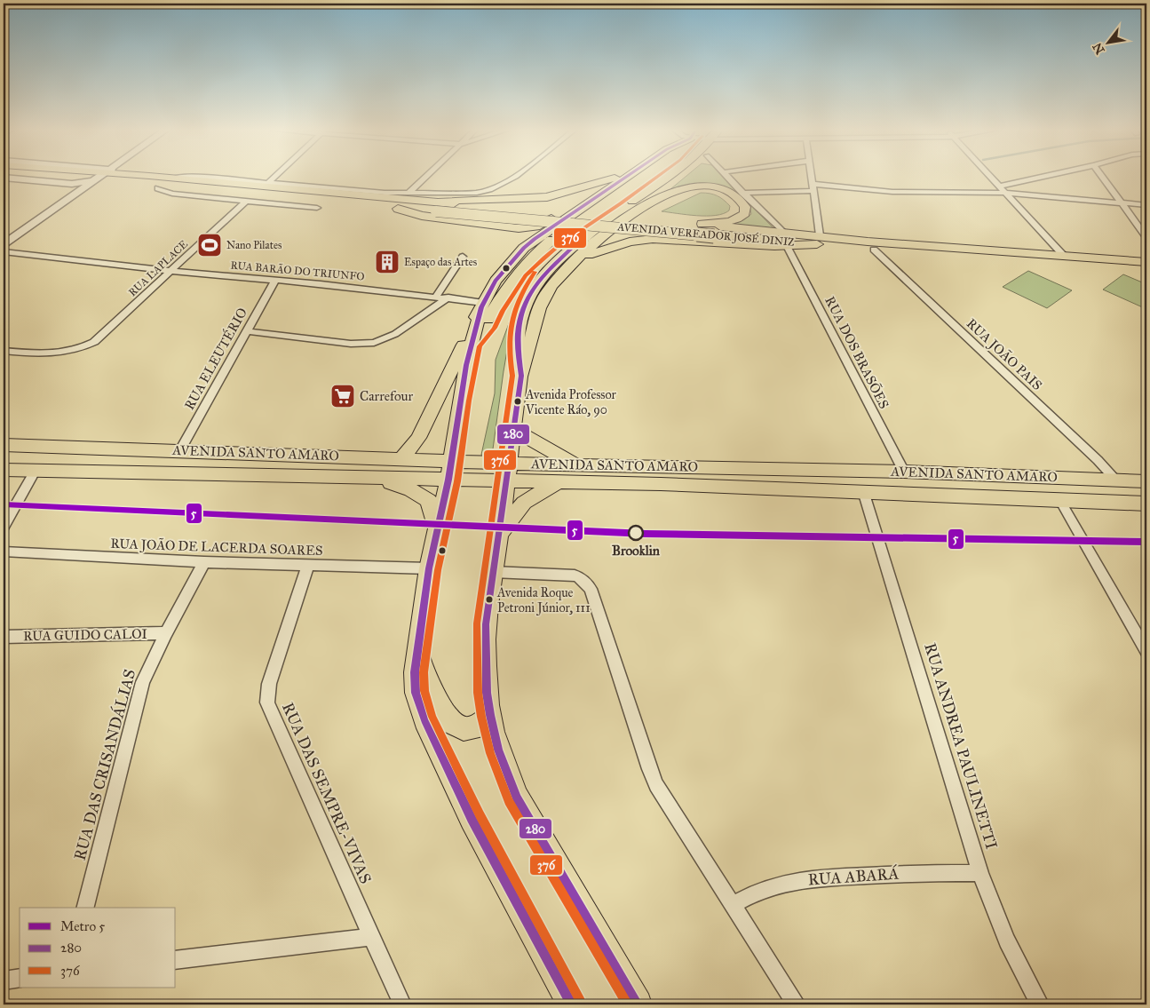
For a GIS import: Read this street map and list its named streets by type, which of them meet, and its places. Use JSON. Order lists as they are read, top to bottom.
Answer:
{
  "streets": {
    "main road": ["AVENIDA VEREADOR JOSÉ DINIZ", "AVENIDA SANTO AMARO"],
    "street": [
      "RUA LAPLACE",
      "RUA BARÃO DO TRIUNFO",
      "RUA DOS BRASÕES",
      "RUA JOÃO PAIS",
      "RUA ELEUTÉRIO",
      "RUA JOÃO DE LACERDA SOARES",
      "RUA GUIDO CALOI",
      "RUA ANDREA PAULINETTI",
      "RUA DAS CRISANDÁLIAS",
      "RUA DAS SEMPRE-VIVAS",
      "RUA ABARÁ"
    ]
  },
  "crossings": [
    ["AVENIDA VEREADOR JOSÉ DINIZ", "RUA LAPLACE"],
    ["AVENIDA VEREADOR JOSÉ DINIZ", "RUA JOÃO PAIS"],
    ["RUA LAPLACE", "RUA BARÃO DO TRIUNFO"],
    ["RUA BARÃO DO TRIUNFO", "RUA ELEUTÉRIO"],
    ["RUA DOS BRASÕES", "AVENIDA SANTO AMARO"],
    ["RUA JOÃO PAIS", "AVENIDA SANTO AMARO"],
    ["RUA ELEUTÉRIO", "AVENIDA SANTO AMARO"],
    ["AVENIDA SANTO AMARO", "RUA ANDREA PAULINETTI"],
    ["RUA JOÃO DE LACERDA SOARES", "RUA DAS CRISANDÁLIAS"],
    ["RUA JOÃO DE LACERDA SOARES", "RUA DAS SEMPRE-VIVAS"],
    ["RUA GUIDO CALOI", "RUA DAS CRISANDÁLIAS"],
    ["RUA ANDREA PAULINETTI", "RUA ABARÁ"]
  ],
  "places": {
    "sports": ["Nano Pilates"],
    "building": ["Espaço das Artes"],
    "supermarket": ["Carrefour"],
    "other": ["Avenida Professor Vicente Ráo, 90", "Brooklin", "Avenida Roque Petroni Júnior, 111"]
  },
  "lines": ["transit line 280", "transit line 376", "metro line 5"],
  "legend": ["Metro 5", "280", "376"],
  "north": "bottom left"
}
